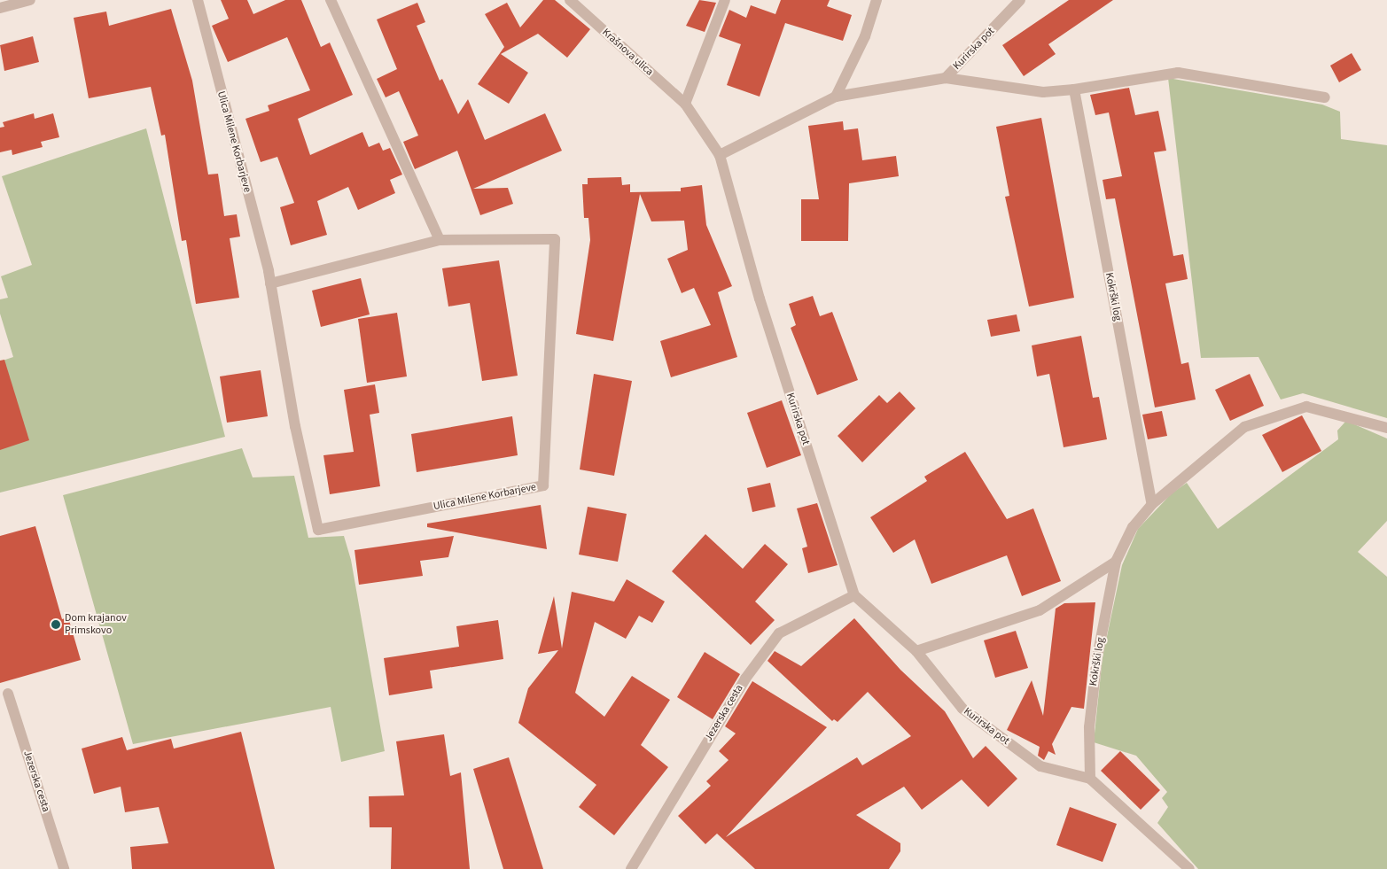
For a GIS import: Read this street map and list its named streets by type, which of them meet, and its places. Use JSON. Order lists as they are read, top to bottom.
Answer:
{
  "streets": {
    "street": [
      "Kurirska pot",
      "Krašnova ulica",
      "Ulica Milene Korbarjeve",
      "Kokrški log",
      "Jezerska cesta"
    ]
  },
  "crossings": [
    ["Kurirska pot", "Krašnova ulica"],
    ["Kurirska pot", "Kokrški log"],
    ["Kurirska pot", "Jezerska cesta"]
  ],
  "places": ["Dom krajanov Primskovo"]
}
